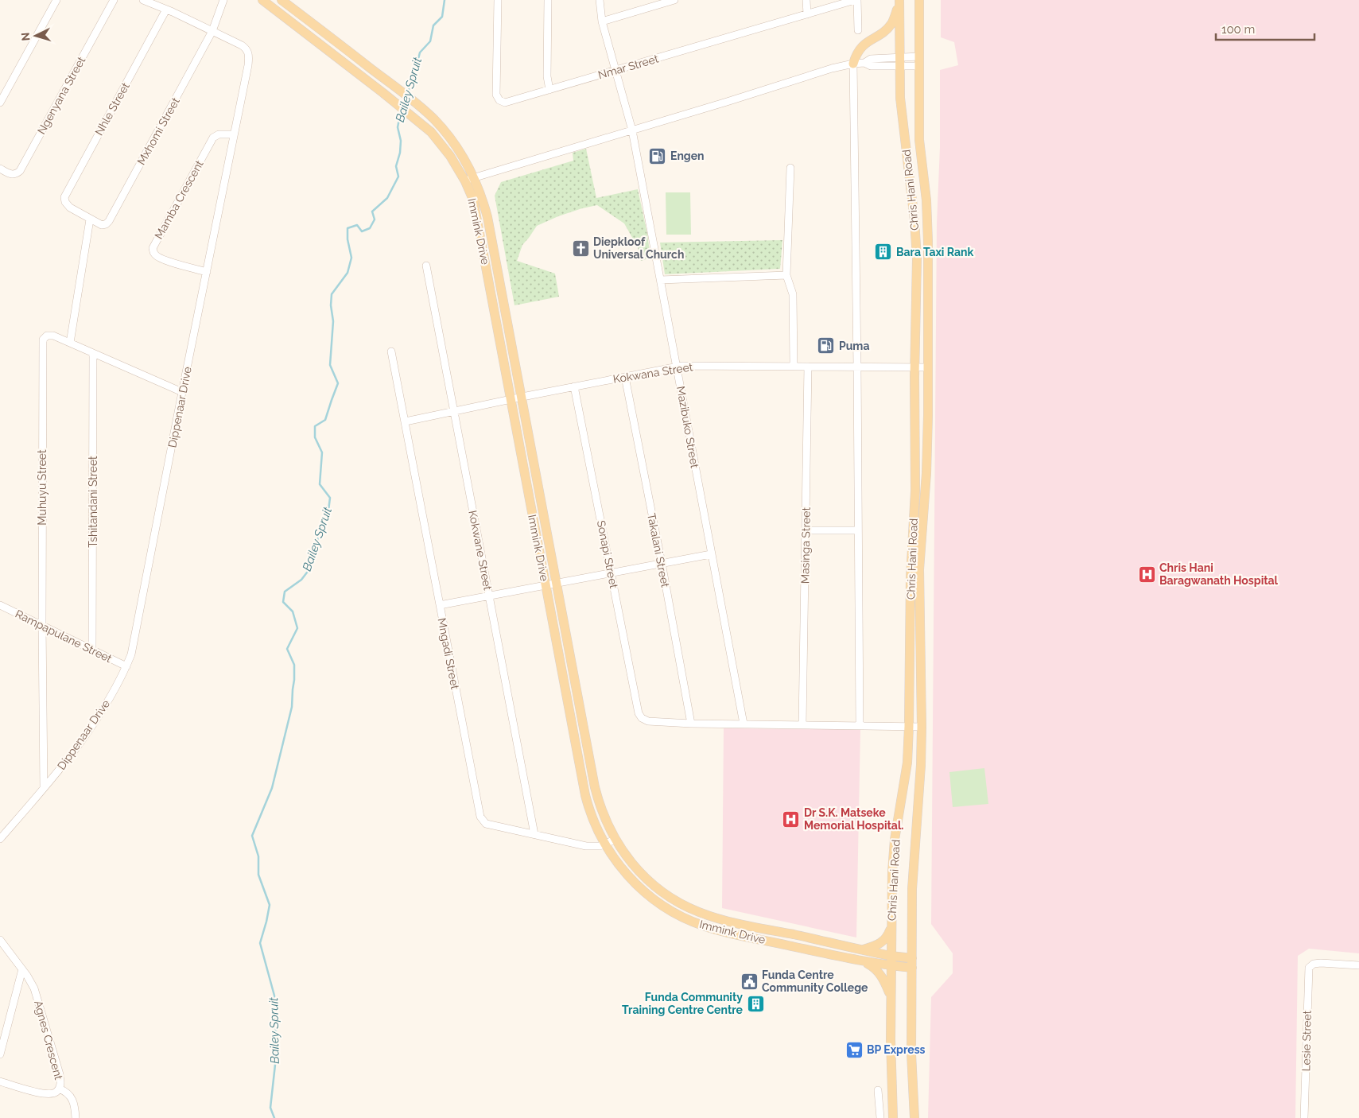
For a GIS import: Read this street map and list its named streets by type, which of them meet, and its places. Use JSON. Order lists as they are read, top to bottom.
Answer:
{
  "streets": {
    "main road": ["Chris Hani Road", "Immink Drive"],
    "street": [
      "Nmar Street",
      "Ngenyana Street",
      "Nhle Street",
      "Mxhomi Street",
      "Mamba Crescent",
      "Kokwana Street",
      "Dippenaar Drive",
      "Mazibuko Street",
      "Muhuyu Street",
      "Tshitandani Street",
      "Masinga Street",
      "Kokwane Street",
      "Takalani Street",
      "Sonapi Street",
      "Rampapulane Street",
      "Mngadi Street",
      "Agnes Crescent",
      "Lesie Street"
    ]
  },
  "crossings": [
    ["Nmar Street", "Mazibuko Street"],
    ["Nhle Street", "Mxhomi Street"],
    ["Nhle Street", "Dippenaar Drive"],
    ["Mxhomi Street", "Dippenaar Drive"],
    ["Chris Hani Road", "Immink Drive"],
    ["Chris Hani Road", "Kokwana Street"],
    ["Mamba Crescent", "Dippenaar Drive"],
    ["Immink Drive", "Kokwana Street"],
    ["Immink Drive", "Mngadi Street"],
    ["Kokwana Street", "Mazibuko Street"],
    ["Kokwana Street", "Masinga Street"],
    ["Kokwana Street", "Kokwane Street"],
    ["Kokwana Street", "Takalani Street"],
    ["Kokwana Street", "Sonapi Street"],
    ["Kokwana Street", "Mngadi Street"],
    ["Dippenaar Drive", "Muhuyu Street"],
    ["Dippenaar Drive", "Rampapulane Street"],
    ["Muhuyu Street", "Tshitandani Street"],
    ["Muhuyu Street", "Rampapulane Street"],
    ["Tshitandani Street", "Rampapulane Street"],
    ["Kokwane Street", "Mngadi Street"],
    ["Takalani Street", "Sonapi Street"]
  ],
  "water": ["Bailey Spruit"],
  "places": {
    "fuel station": ["Engen", "Puma"],
    "church": ["Diepkloof Universal Church"],
    "building": ["Bara Taxi Rank", "Funda Community Training Centre Centre"],
    "hospital": ["Chris Hani Baragwanath Hospital", "Dr S.K. Matseke Memorial Hospital."],
    "public building": ["Funda Centre Community College"],
    "supermarket": ["BP Express"]
  },
  "scale_bar": "100 m",
  "north": "left"
}
